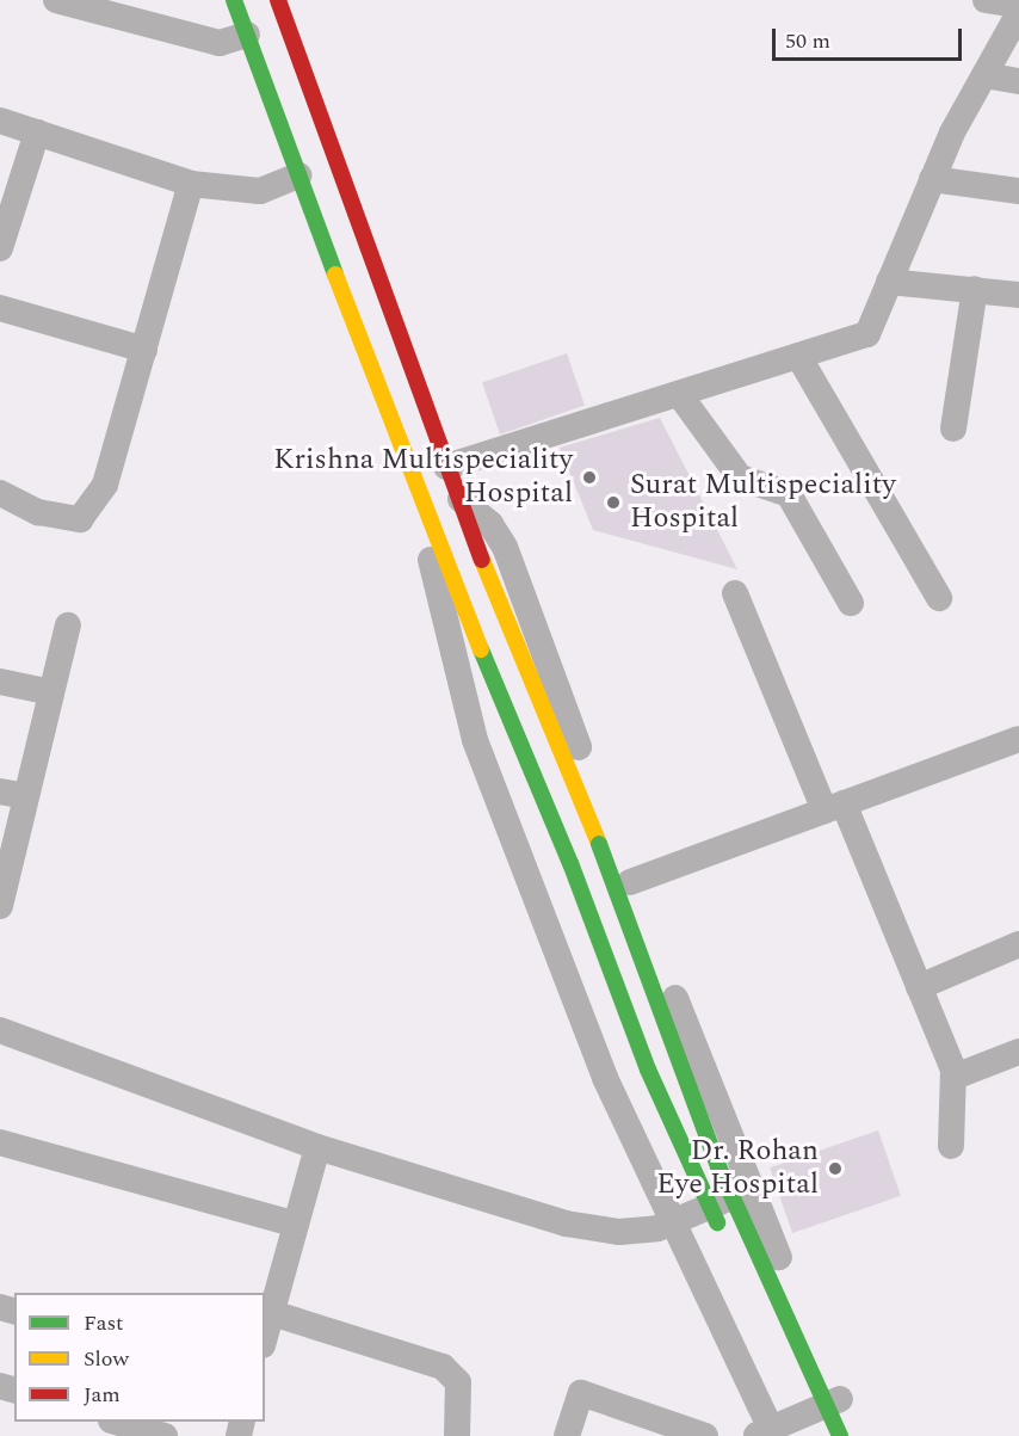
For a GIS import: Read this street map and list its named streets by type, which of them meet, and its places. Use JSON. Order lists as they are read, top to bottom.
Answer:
{
  "places": ["Krishna Multispeciality Hospital", "Surat Multispeciality Hospital", "Dr. Rohan Eye Hospital"],
  "legend": ["Fast", "Slow", "Jam"],
  "scale_bar": "50 m"
}
